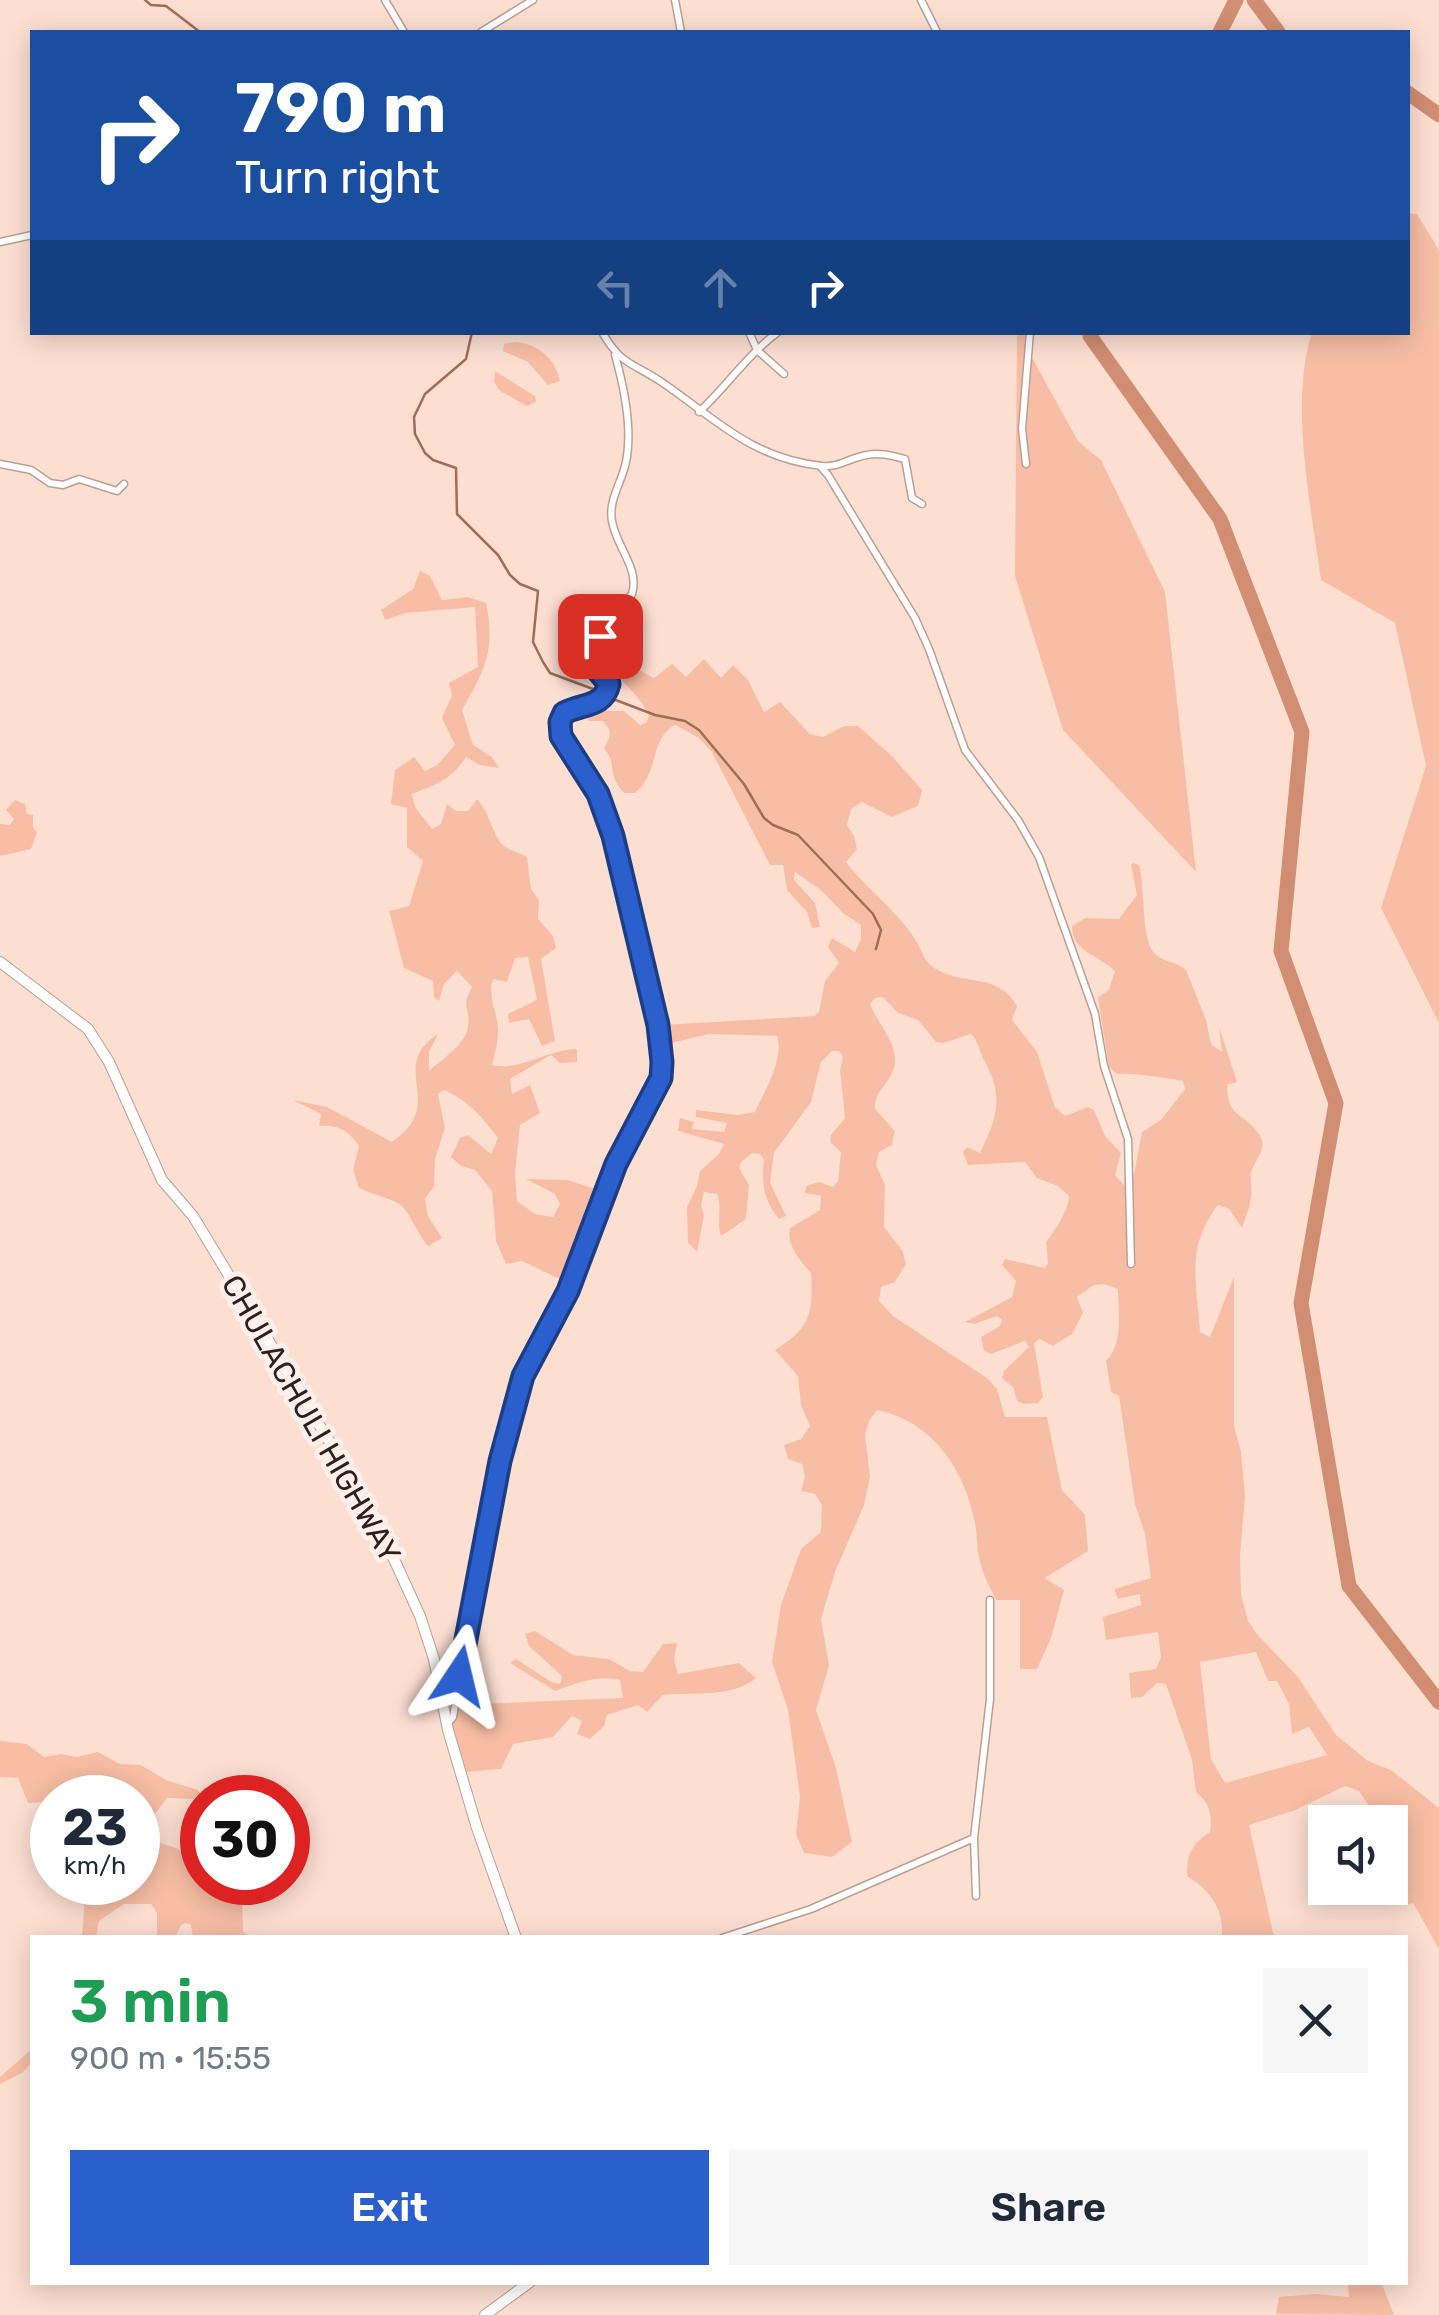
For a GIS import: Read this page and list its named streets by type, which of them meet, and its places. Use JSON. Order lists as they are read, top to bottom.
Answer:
{
  "streets": {
    "street": ["CHULACHULI HIGHWAY"]
  },
  "page": {
    "turn": ["790 m", "Turn right"],
    "speed": "23 km/h",
    "limit": "30",
    "heading": ["3 min", "900 m · 15:55"],
    "buttons": ["Exit", "Share"]
  }
}
